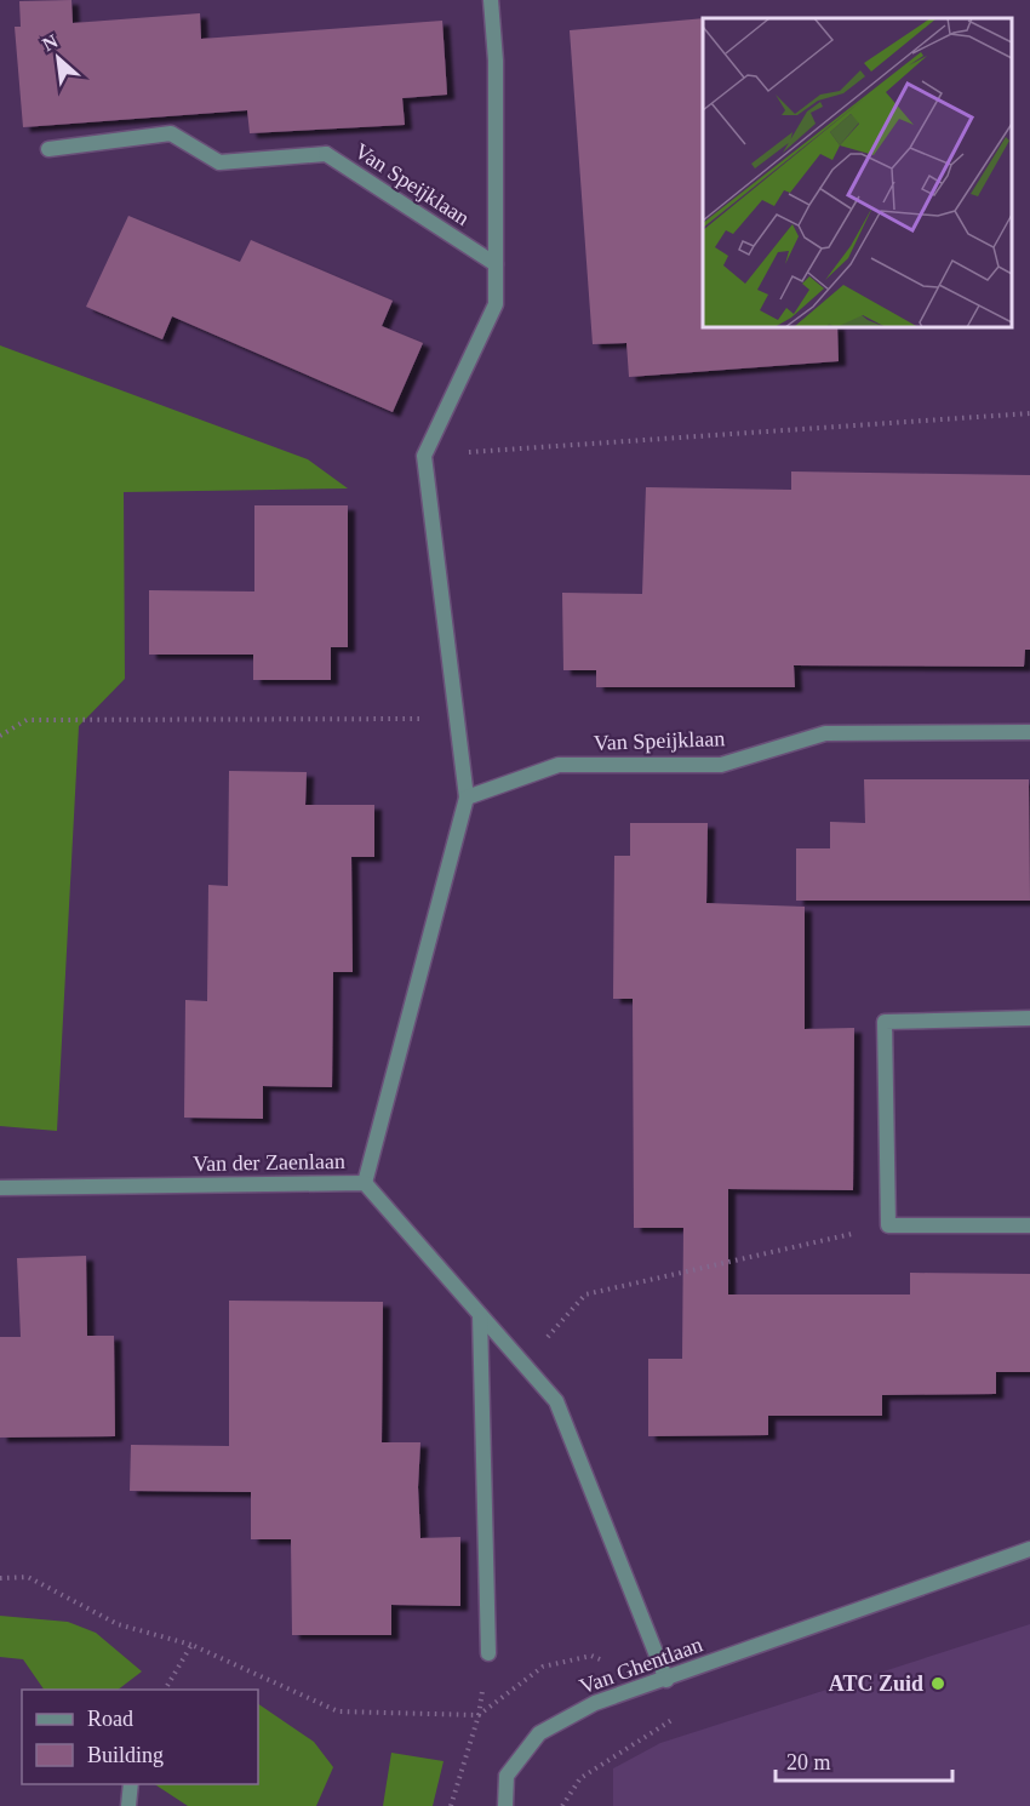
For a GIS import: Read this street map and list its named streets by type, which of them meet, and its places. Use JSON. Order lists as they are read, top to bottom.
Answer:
{
  "streets": {
    "street": ["Van Speijklaan", "Van der Zaenlaan", "Van Ghentlaan"]
  },
  "crossings": [
    ["Van der Zaenlaan", "Van Ghentlaan"]
  ],
  "places": ["ATC Zuid"],
  "legend": ["Road", "Building"],
  "scale_bar": "20 m",
  "north": "top left"
}
